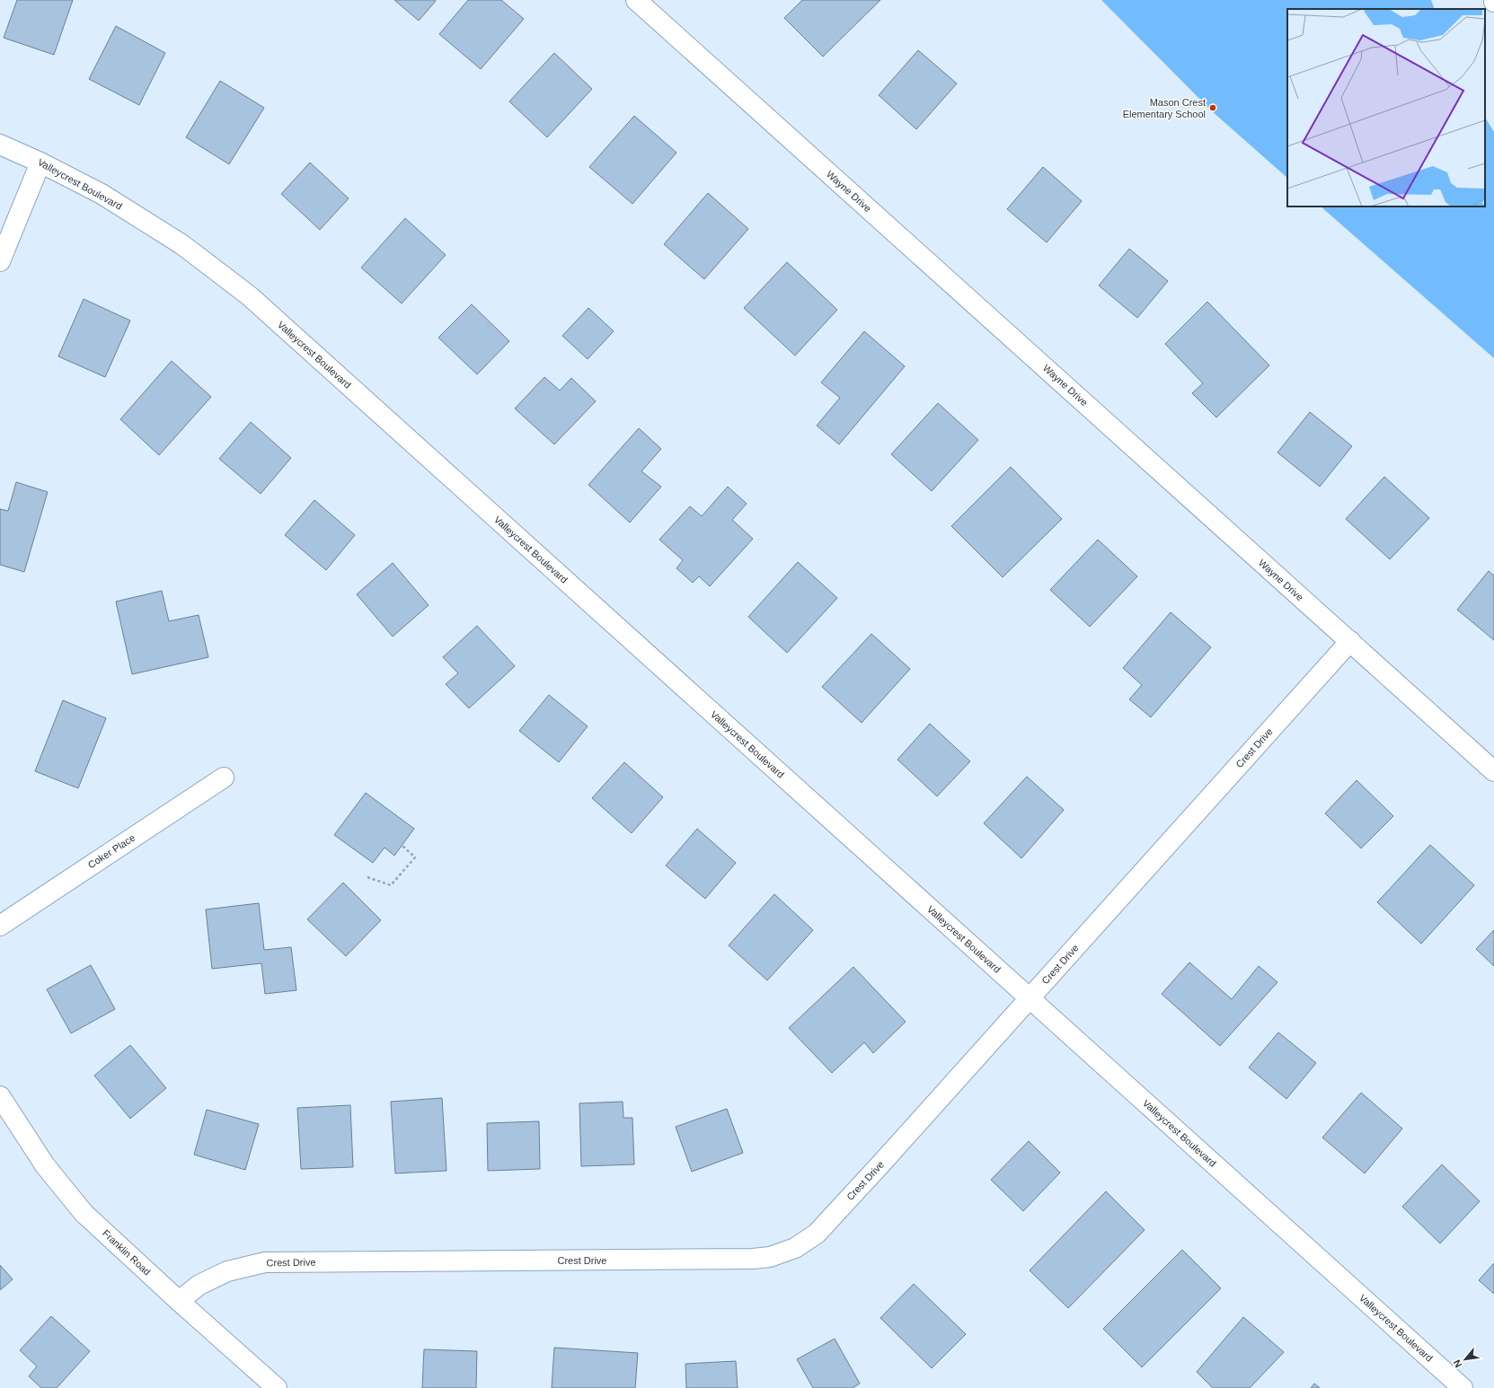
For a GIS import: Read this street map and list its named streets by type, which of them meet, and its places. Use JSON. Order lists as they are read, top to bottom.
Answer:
{
  "streets": {
    "street": [
      "Valleycrest Boulevard",
      "Wayne Drive",
      "Crest Drive",
      "Coker Place",
      "Franklin Road"
    ]
  },
  "crossings": [
    ["Valleycrest Boulevard", "Crest Drive"],
    ["Wayne Drive", "Crest Drive"],
    ["Crest Drive", "Franklin Road"]
  ],
  "places": ["Mason Crest Elementary School"],
  "north": "bottom left"
}
